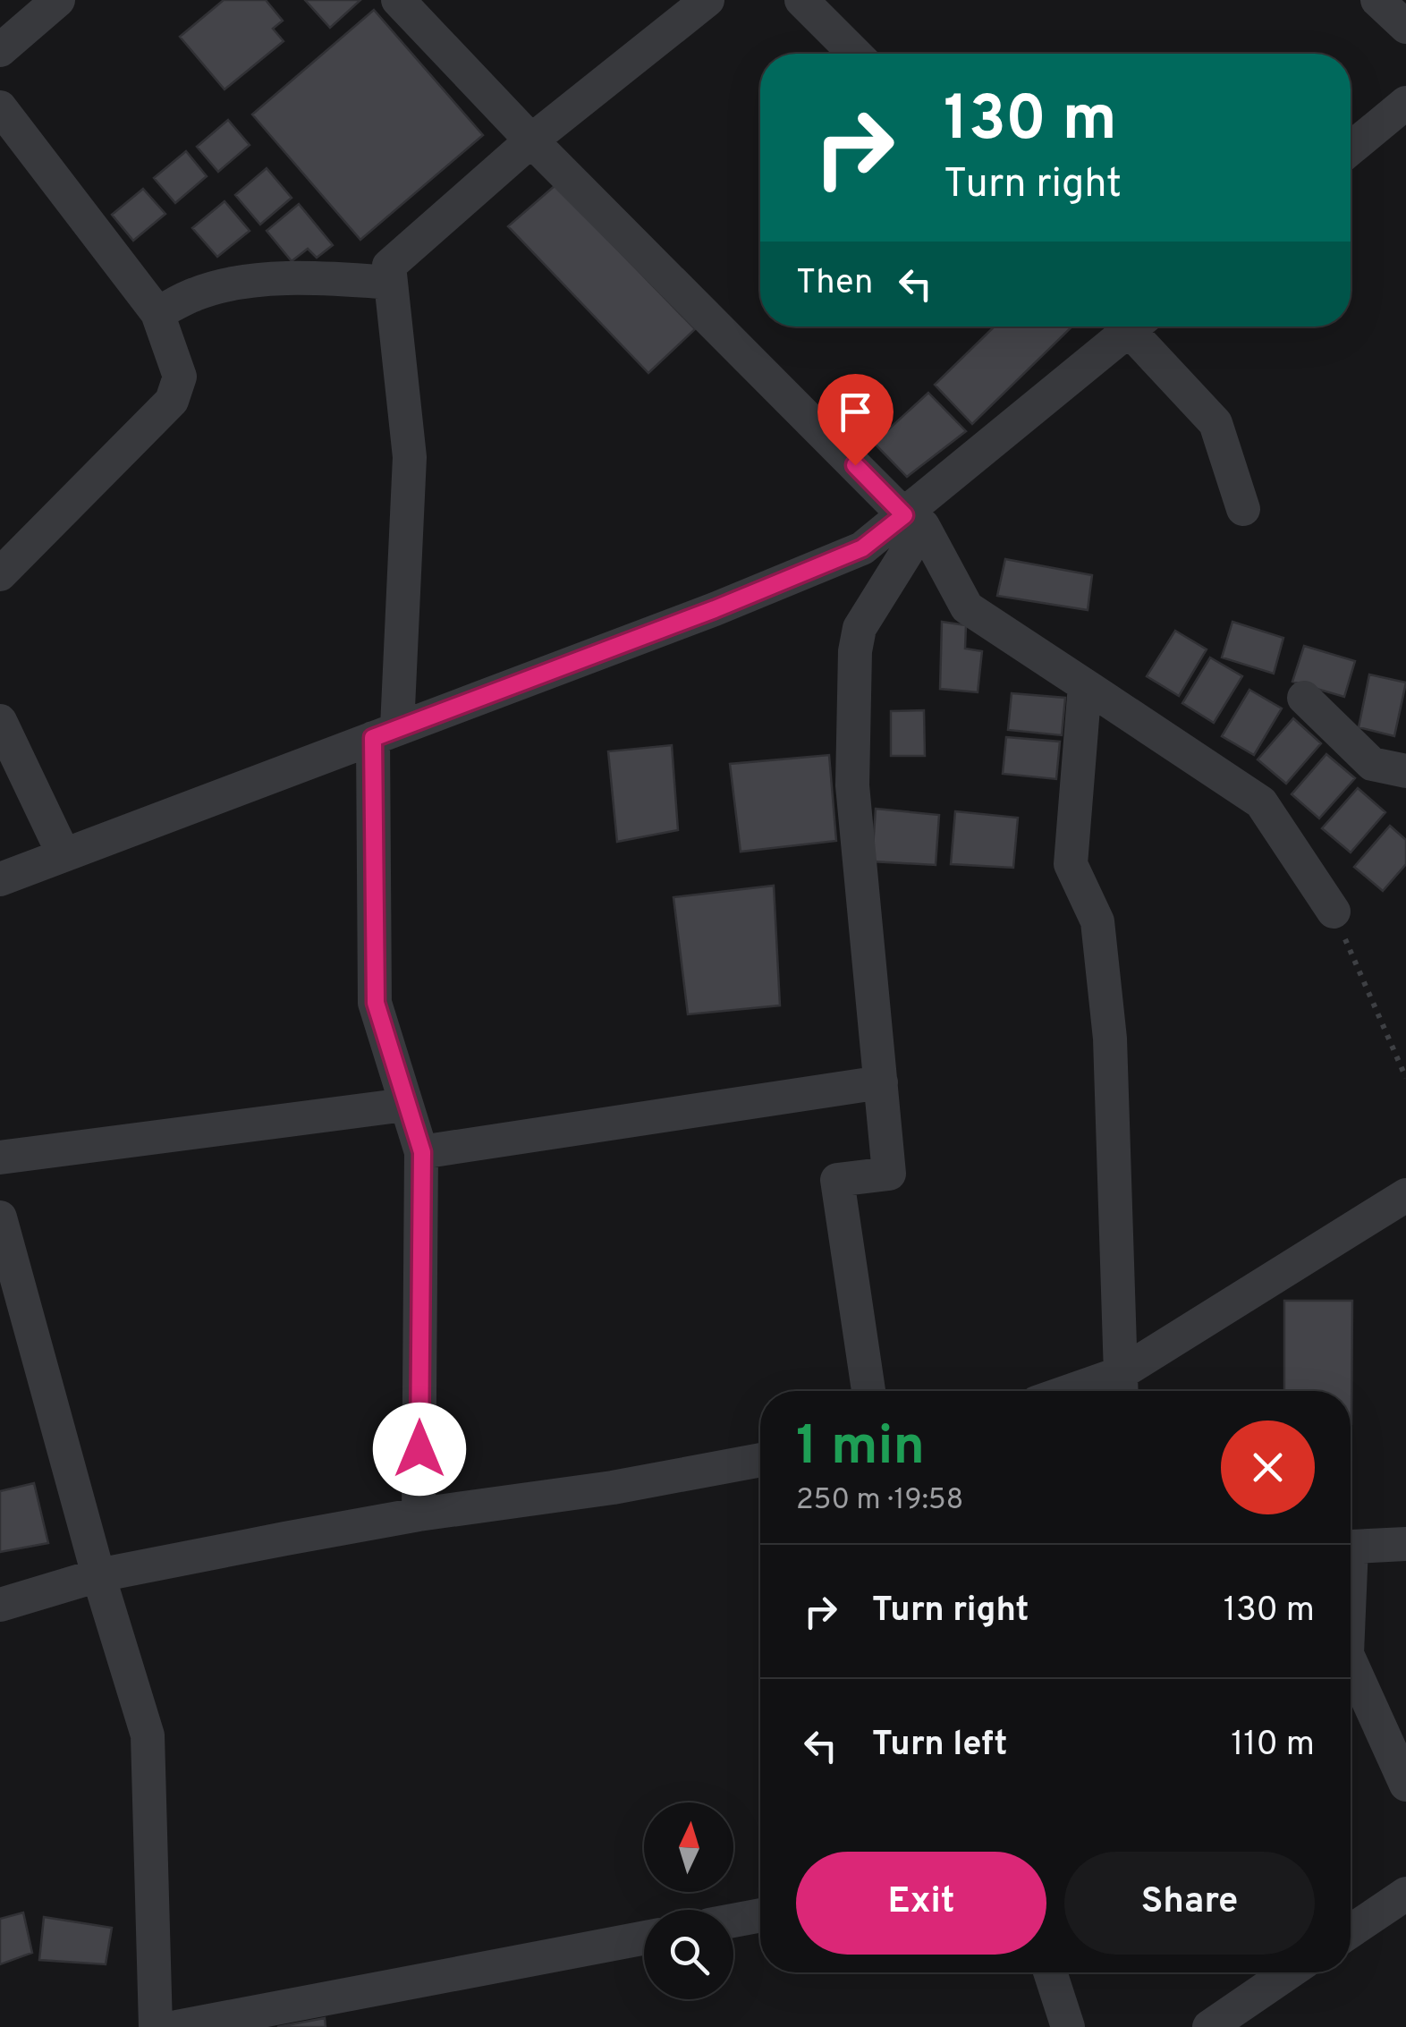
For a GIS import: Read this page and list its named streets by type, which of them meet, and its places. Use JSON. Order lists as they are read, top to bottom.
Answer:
{
  "north": "top",
  "page": {
    "turn": ["130 m", "Turn right"],
    "then": "Then",
    "heading": ["1 min", "250 m · 19:58"],
    "list": [
      {
        "name": "Turn right",
        "value": "130 m"
      },
      {
        "name": "Turn left",
        "value": "110 m"
      }
    ],
    "buttons": ["Exit", "Share"]
  }
}
